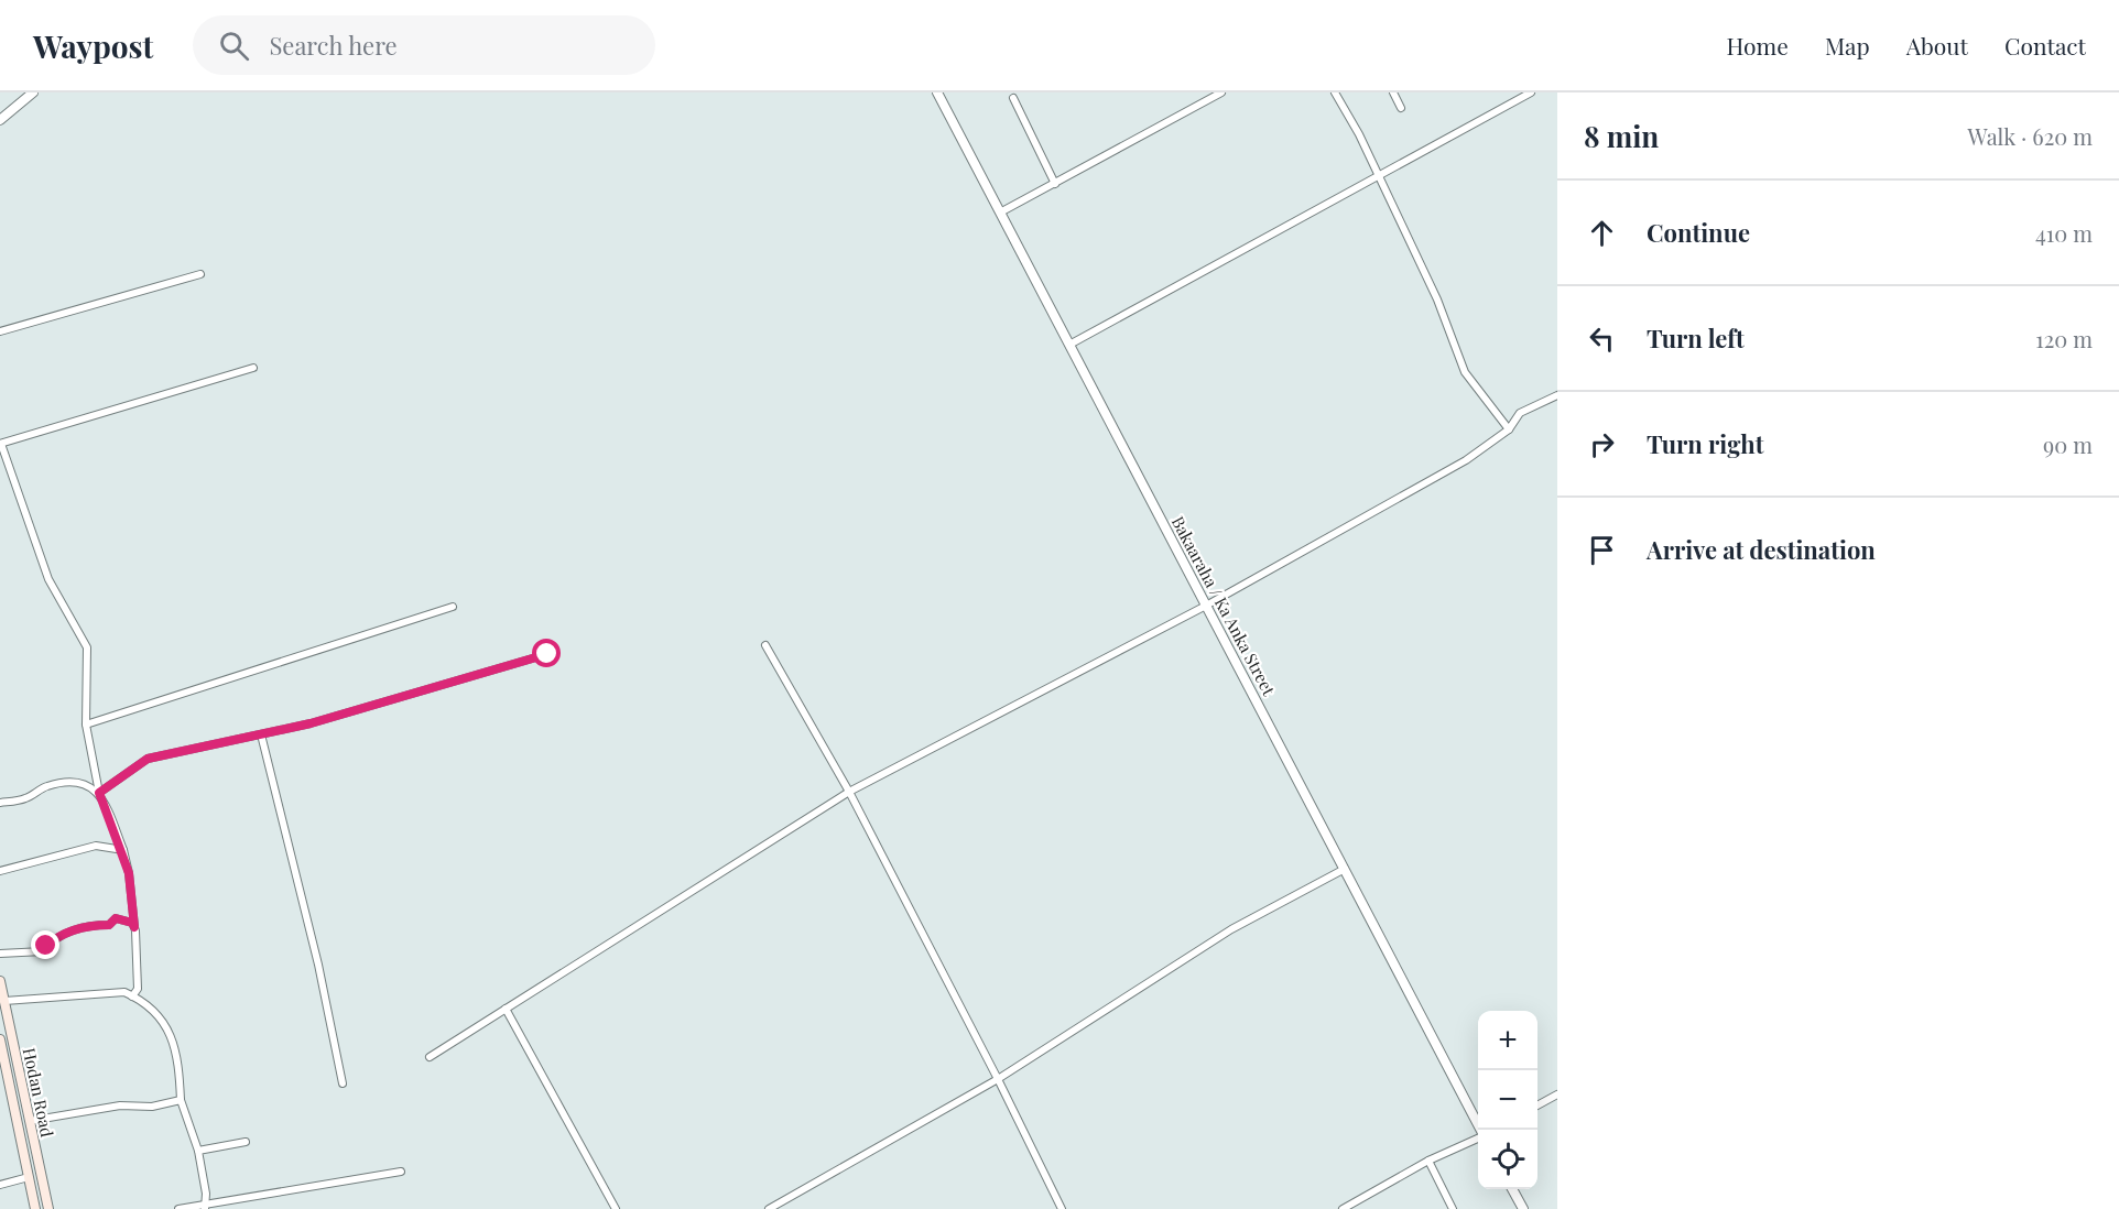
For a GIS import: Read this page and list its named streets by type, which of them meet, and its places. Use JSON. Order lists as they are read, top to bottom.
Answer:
{
  "streets": {
    "main road": ["Hodan Road"],
    "street": ["Bakaaraha / Ka Anka Street"]
  },
  "page": {
    "header": "Waypost",
    "search": "Search here",
    "nav": [
      "Home",
      "Map",
      "About",
      "Contact"
    ],
    "heading": ["8 min", "Walk · 620 m"],
    "list": [
      ["Continue", "410 m"],
      ["Turn left", "120 m"],
      ["Turn right", "90 m"],
      "Arrive at destination"
    ],
    "map_buttons": ["+", "−"]
  }
}
